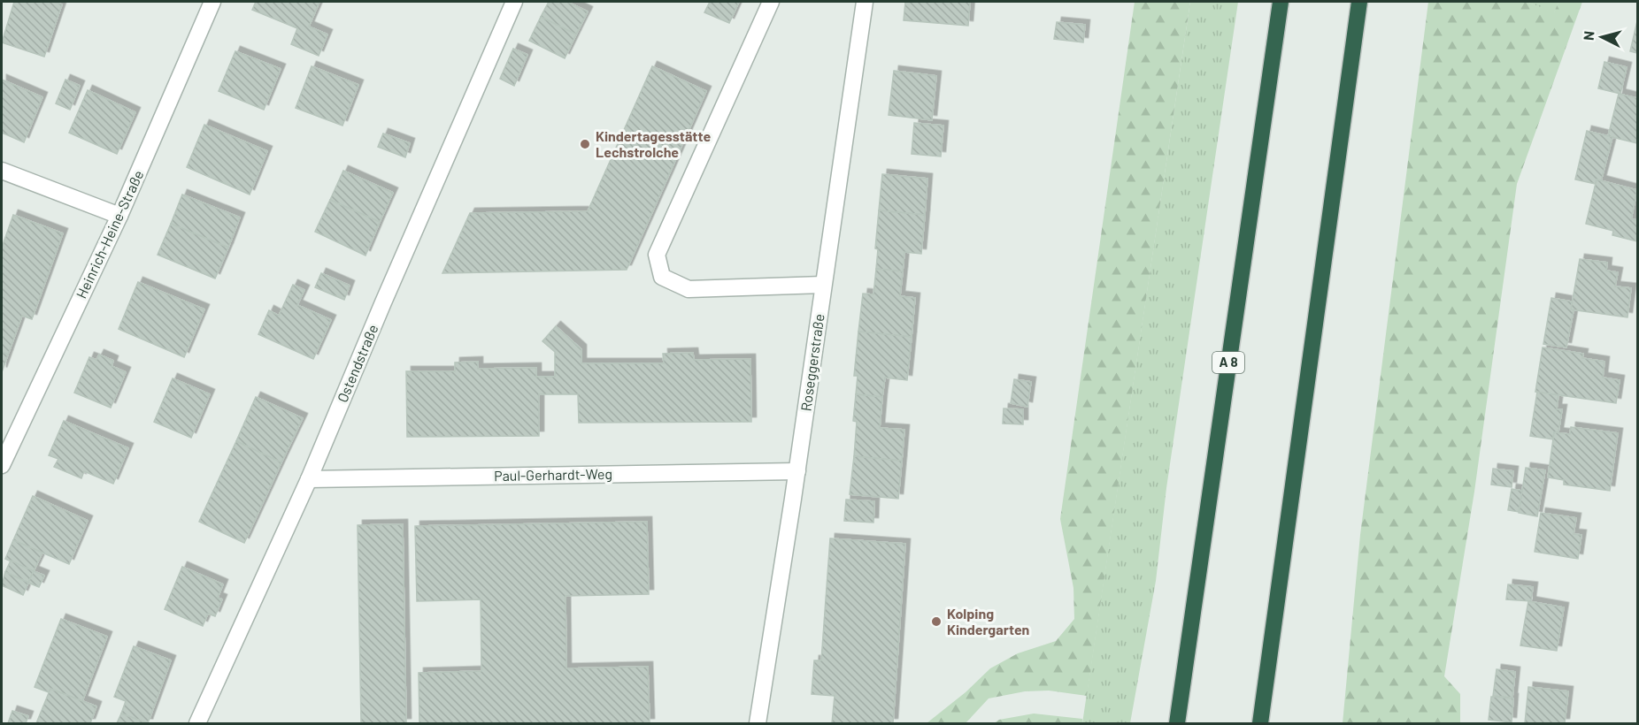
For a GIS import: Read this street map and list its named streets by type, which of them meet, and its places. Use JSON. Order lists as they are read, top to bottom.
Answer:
{
  "streets": {
    "highway": ["A 8"],
    "street": [
      "Heinrich-Heine-Straße",
      "Roseggerstraße",
      "Ostendstraße",
      "Paul-Gerhardt-Weg"
    ]
  },
  "crossings": [
    ["Roseggerstraße", "Paul-Gerhardt-Weg"],
    ["Ostendstraße", "Paul-Gerhardt-Weg"]
  ],
  "places": ["Kindertagesstätte Lechstrolche", "Kolping Kindergarten"],
  "north": "left"
}
